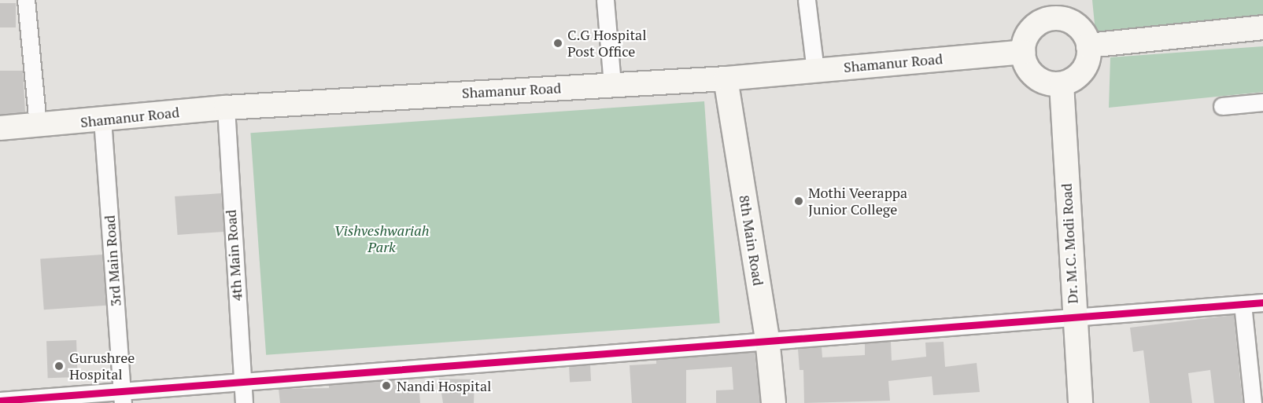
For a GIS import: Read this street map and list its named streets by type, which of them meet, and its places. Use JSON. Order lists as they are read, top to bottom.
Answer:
{
  "streets": {
    "main road": ["Shamanur Road", "8th Main Road", "Dr. M.C. Modi Road"],
    "street": ["4th Main Road", "3rd Main Road"]
  },
  "crossings": [
    ["Shamanur Road", "8th Main Road"],
    ["Shamanur Road", "Dr. M.C. Modi Road"],
    ["Shamanur Road", "4th Main Road"],
    ["Shamanur Road", "3rd Main Road"]
  ],
  "parks": ["Vishveshwariah Park"],
  "places": [
    "C.G Hospital Post Office",
    "Mothi Veerappa Junior College",
    "Gurushree Hospital",
    "Nandi Hospital"
  ]
}
